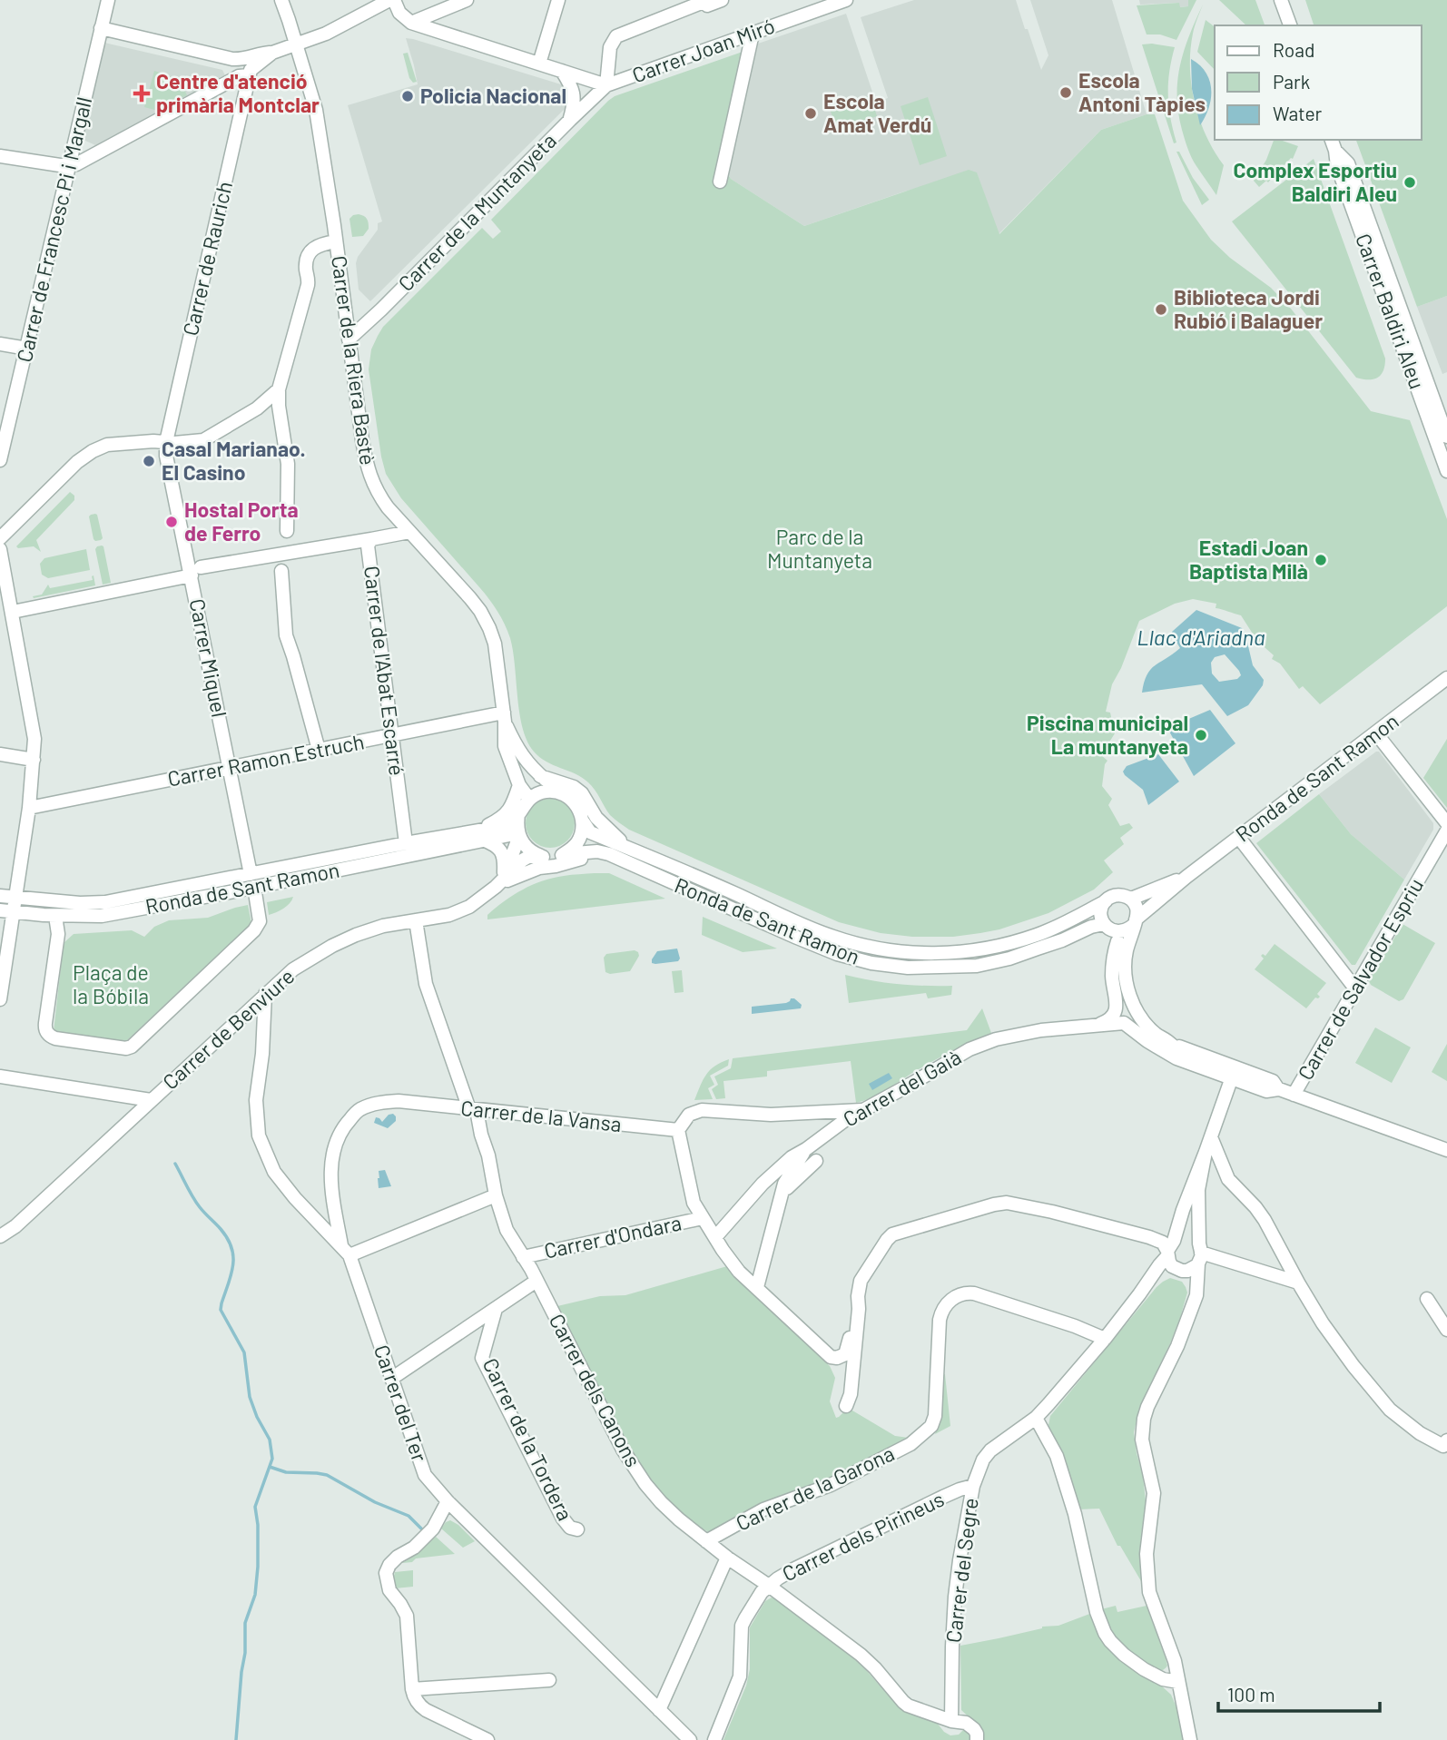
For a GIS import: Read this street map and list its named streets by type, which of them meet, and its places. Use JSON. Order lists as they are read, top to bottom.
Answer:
{
  "streets": {
    "street": [
      "Carrer Joan Miró",
      "Carrer de la Muntanyeta",
      "Carrer de Francesc Pi i Margall",
      "Carrer de Raurich",
      "Carrer Baldiri Aleu",
      "Carrer de la Riera Bastè",
      "Carrer Miquel",
      "Carrer de l'Abat Escarré",
      "Carrer Ramon Estruch",
      "Ronda de Sant Ramon",
      "Carrer de Salvador Espriu",
      "Carrer de Benviure",
      "Carrer del Gaià",
      "Carrer de la Vansa",
      "Carrer d'Ondara",
      "Carrer dels Canons",
      "Carrer del Ter",
      "Carrer de la Tordera",
      "Carrer de la Garona",
      "Carrer dels Pirineus",
      "Carrer del Segre"
    ]
  },
  "crossings": [
    ["Carrer Joan Miró", "Carrer de la Muntanyeta"],
    ["Carrer de la Muntanyeta", "Carrer de la Riera Bastè"],
    ["Carrer de Raurich", "Carrer Miquel"],
    ["Carrer de la Riera Bastè", "Carrer de l'Abat Escarré"],
    ["Carrer de la Riera Bastè", "Carrer Ramon Estruch"],
    ["Carrer de la Riera Bastè", "Ronda de Sant Ramon"],
    ["Carrer de la Riera Bastè", "Carrer de Benviure"],
    ["Carrer Miquel", "Carrer Ramon Estruch"],
    ["Carrer Miquel", "Ronda de Sant Ramon"],
    ["Carrer de l'Abat Escarré", "Carrer Ramon Estruch"],
    ["Carrer de l'Abat Escarré", "Ronda de Sant Ramon"],
    ["Ronda de Sant Ramon", "Carrer de Benviure"],
    ["Carrer de Benviure", "Carrer dels Canons"],
    ["Carrer de Benviure", "Carrer del Ter"],
    ["Carrer de la Vansa", "Carrer dels Canons"],
    ["Carrer de la Vansa", "Carrer del Ter"],
    ["Carrer d'Ondara", "Carrer dels Canons"],
    ["Carrer dels Canons", "Carrer de la Garona"],
    ["Carrer dels Canons", "Carrer dels Pirineus"],
    ["Carrer dels Canons", "Carrer del Segre"],
    ["Carrer de la Garona", "Carrer del Segre"],
    ["Carrer dels Pirineus", "Carrer del Segre"]
  ],
  "water": ["Llac d'Ariadna"],
  "parks": ["Parc de la Muntanyeta", "Plaça de la Bóbila"],
  "places": {
    "other": [
      "Escola Antoni Tàpies",
      "Policia Nacional",
      "Escola Amat Verdú",
      "Complex Esportiu Baldiri Aleu",
      "Biblioteca Jordi Rubió i Balaguer",
      "Casal Marianao. El Casino",
      "Hostal Porta de Ferro",
      "Estadi Joan Baptista Milà",
      "Piscina municipal La muntanyeta"
    ],
    "health": ["Centre d'atenció primària Montclar"]
  },
  "legend": ["Road", "Park", "Water"],
  "scale_bar": "100 m"
}
